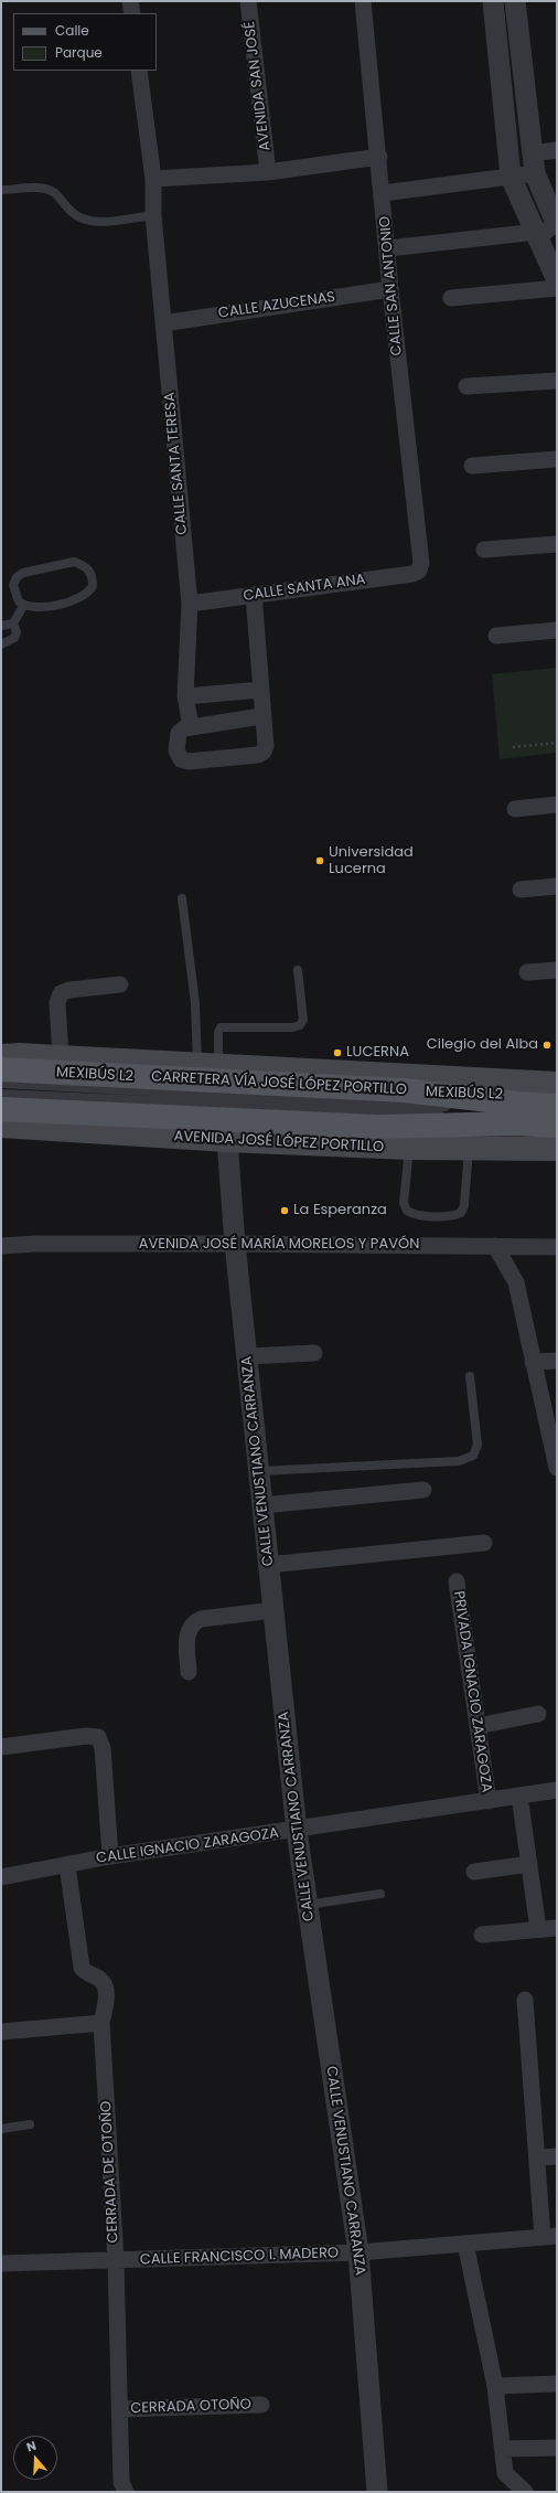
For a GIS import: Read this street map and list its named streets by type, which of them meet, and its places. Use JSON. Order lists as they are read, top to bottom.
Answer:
{
  "streets": {
    "main road": ["CARRETERA VÍA JOSÉ LÓPEZ PORTILLO", "AVENIDA JOSÉ LÓPEZ PORTILLO"],
    "street": [
      "AVENIDA SAN JOSÉ",
      "CALLE SAN ANTONIO",
      "CALLE AZUCENAS",
      "CALLE SANTA TERESA",
      "CALLE SANTA ANA",
      "AVENIDA JOSÉ MARÍA MORELOS Y PAVÓN",
      "CALLE VENUSTIANO CARRANZA",
      "PRIVADA IGNACIO ZARAGOZA",
      "CALLE IGNACIO ZARAGOZA",
      "CERRADA DE OTOÑO",
      "CALLE FRANCISCO I. MADERO",
      "CERRADA OTOÑO"
    ],
    "lane": ["MEXIBÚS L2"]
  },
  "crossings": [
    ["CALLE SAN ANTONIO", "CALLE AZUCENAS"],
    ["CALLE SAN ANTONIO", "CALLE SANTA ANA"],
    ["CALLE AZUCENAS", "CALLE SANTA TERESA"],
    ["CALLE SANTA TERESA", "CALLE SANTA ANA"],
    ["AVENIDA JOSÉ LÓPEZ PORTILLO", "CALLE VENUSTIANO CARRANZA"],
    ["AVENIDA JOSÉ MARÍA MORELOS Y PAVÓN", "CALLE VENUSTIANO CARRANZA"],
    ["CALLE VENUSTIANO CARRANZA", "CALLE IGNACIO ZARAGOZA"],
    ["CALLE VENUSTIANO CARRANZA", "CALLE FRANCISCO I. MADERO"],
    ["PRIVADA IGNACIO ZARAGOZA", "CALLE IGNACIO ZARAGOZA"],
    ["CALLE IGNACIO ZARAGOZA", "CERRADA DE OTOÑO"],
    ["CERRADA DE OTOÑO", "CALLE FRANCISCO I. MADERO"],
    ["CERRADA DE OTOÑO", "CERRADA OTOÑO"]
  ],
  "places": [
    "Universidad Lucerna",
    "Cilegio del Alba",
    "LUCERNA",
    "La Esperanza"
  ],
  "legend": ["Calle", "Parque"],
  "north": "top"
}
